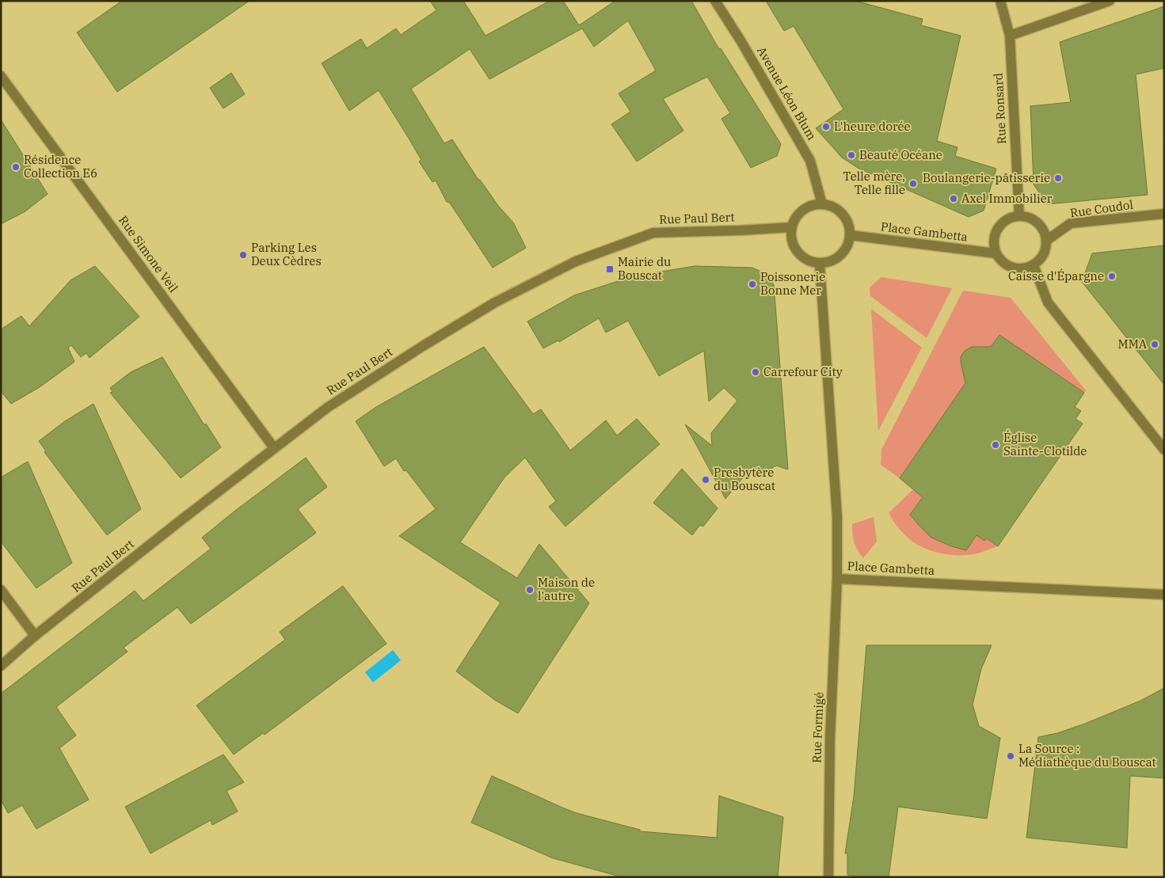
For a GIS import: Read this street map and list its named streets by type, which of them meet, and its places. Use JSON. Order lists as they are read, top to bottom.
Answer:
{
  "streets": {
    "street": [
      "Avenue Léon Blum",
      "Rue Ronsard",
      "Rue Coudol",
      "Rue Paul Bert",
      "Place Gambetta",
      "Rue Simone Veil",
      "Rue Formigé"
    ]
  },
  "crossings": [
    ["Avenue Léon Blum", "Rue Paul Bert"],
    ["Avenue Léon Blum", "Place Gambetta"],
    ["Rue Ronsard", "Rue Coudol"],
    ["Rue Ronsard", "Place Gambetta"],
    ["Rue Coudol", "Place Gambetta"],
    ["Rue Paul Bert", "Place Gambetta"],
    ["Rue Paul Bert", "Rue Simone Veil"],
    ["Place Gambetta", "Rue Formigé"]
  ],
  "places": {
    "other": [
      "L'heure dorée",
      "Beauté Océane",
      "Résidence Collection E6",
      "Boulangerie-pâtisserie",
      "Telle mère, Telle fille",
      "Axel Immobilier",
      "Parking Les Deux Cèdres",
      "Caisse d'Épargne",
      "Poissonerie Bonne Mer",
      "MMA",
      "Carrefour City",
      "Église Sainte-Clotilde",
      "Presbytère du Bouscat",
      "Maison de l'autre",
      "La Source : Médiathèque du Bouscat"
    ],
    "transit": ["Mairie du Bouscat"]
  }
}
